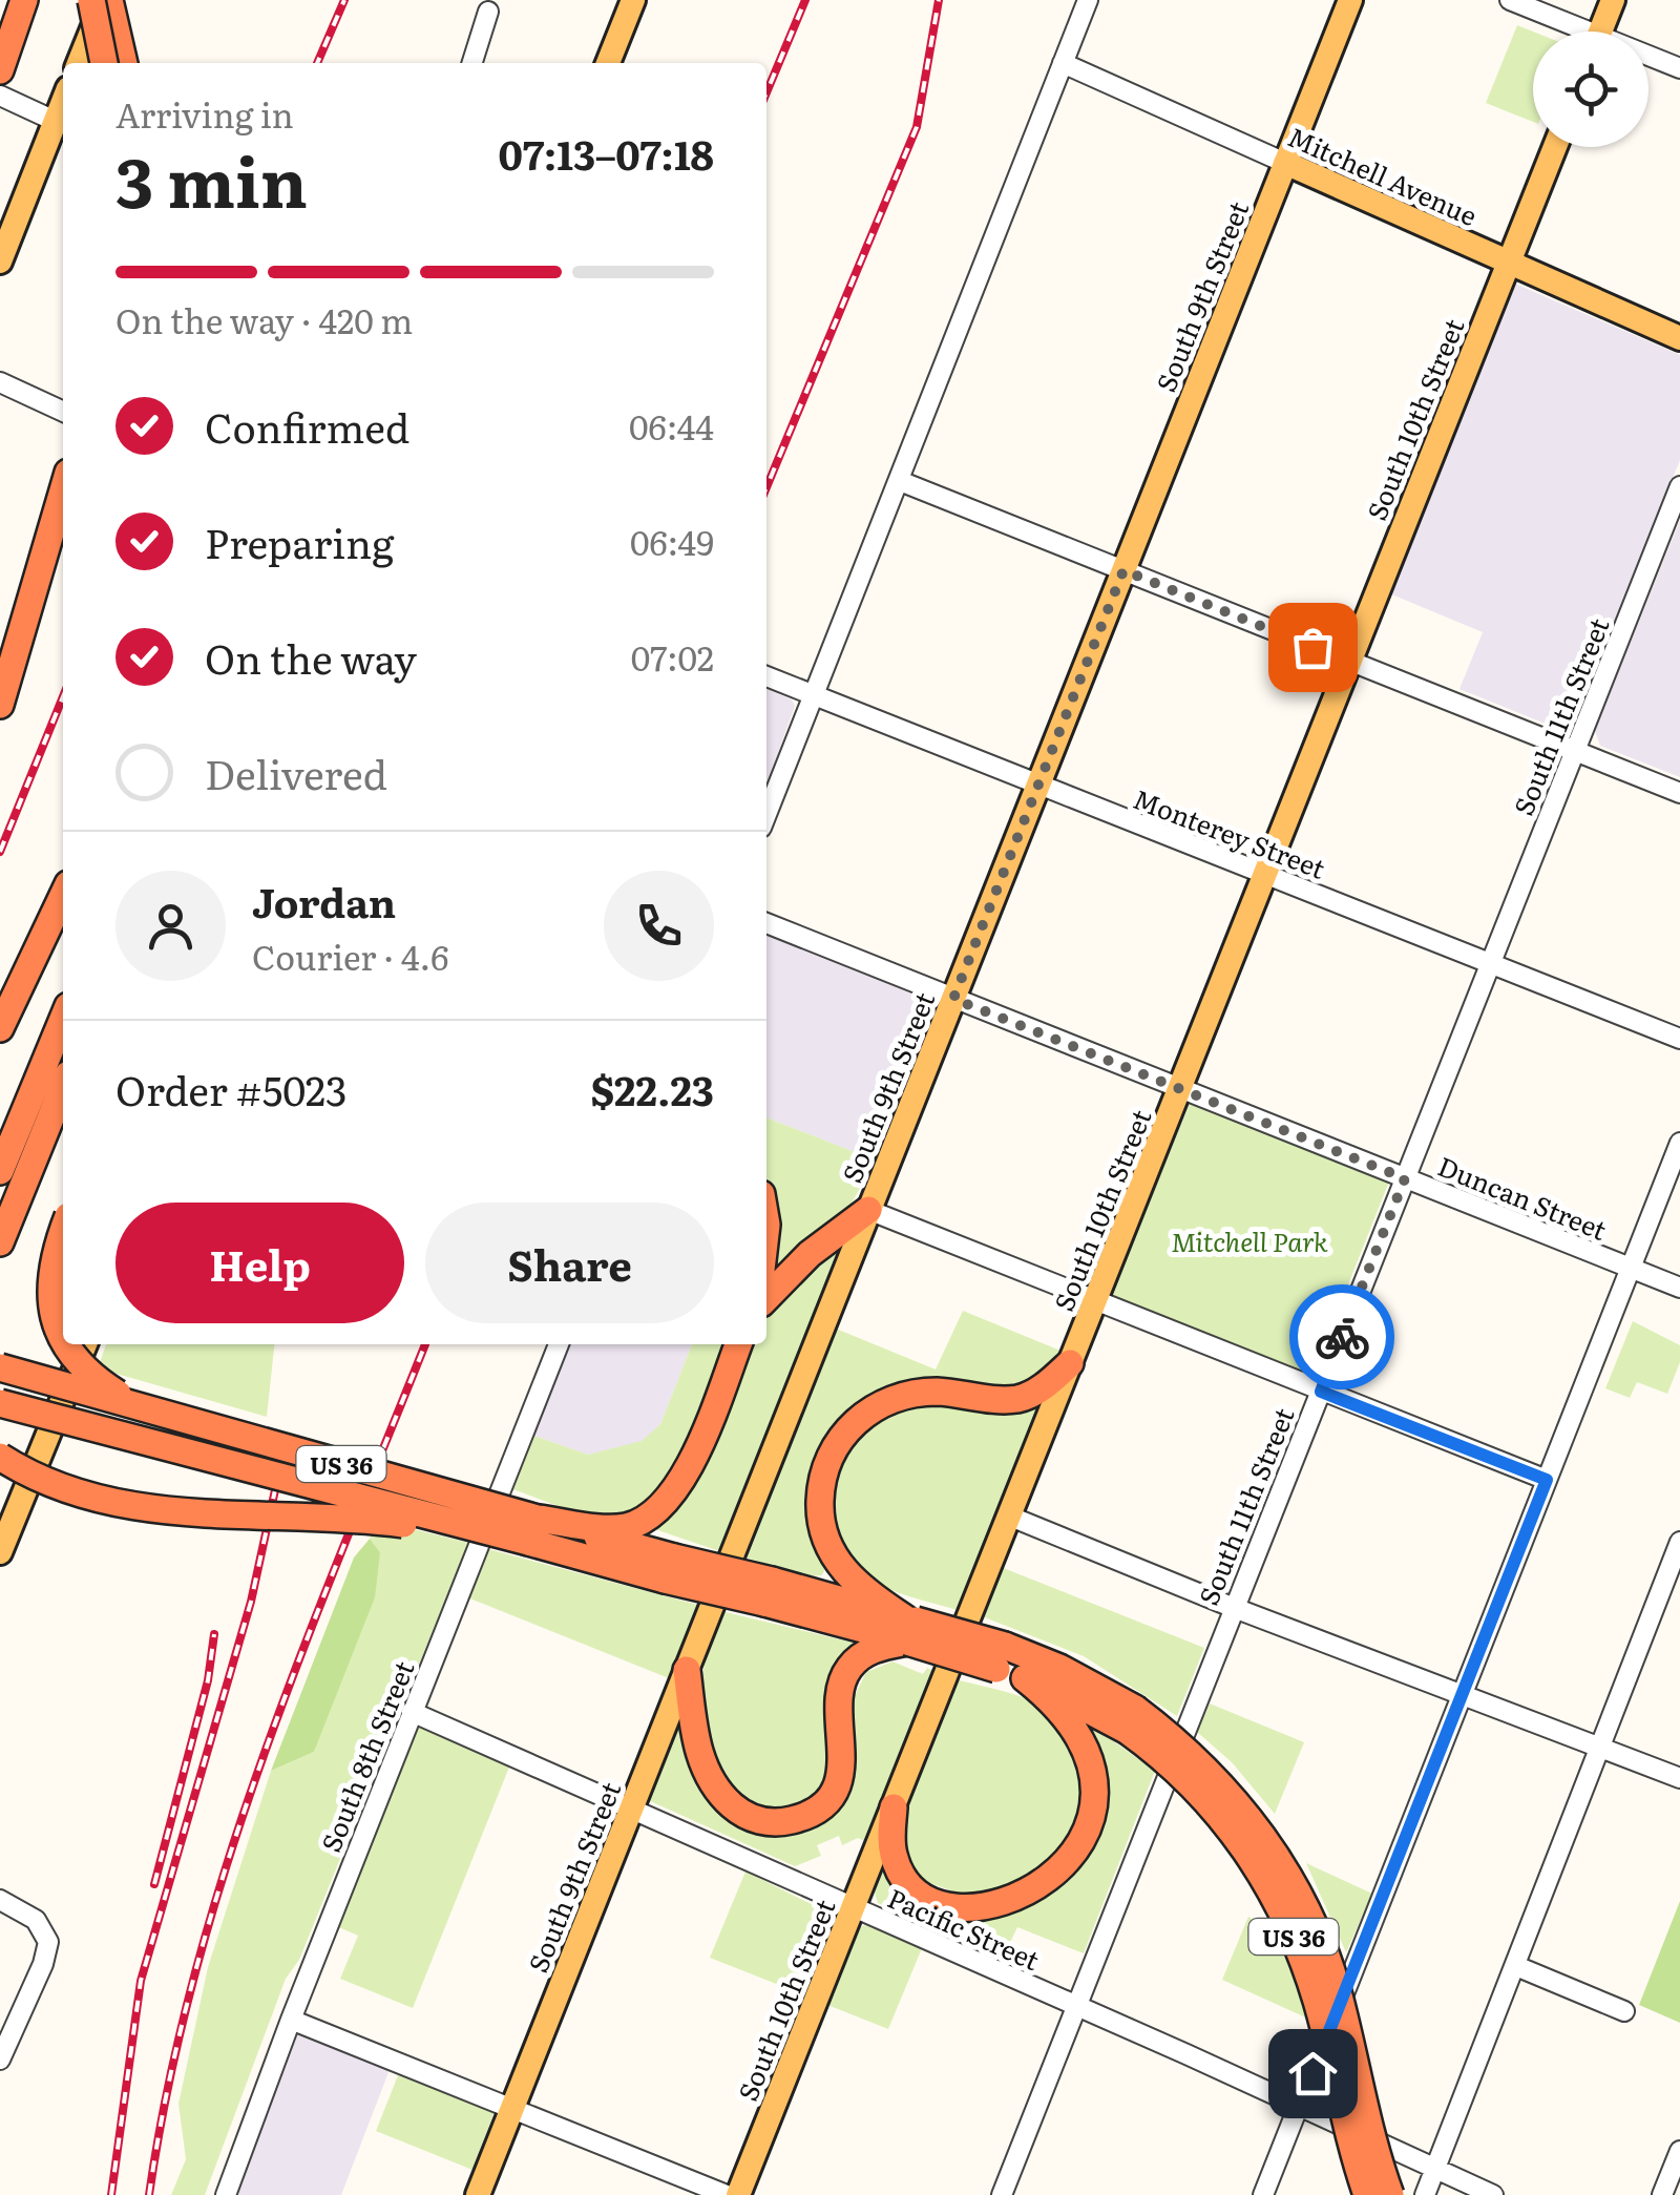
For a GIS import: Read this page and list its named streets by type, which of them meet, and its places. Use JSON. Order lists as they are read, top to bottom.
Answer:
{
  "streets": {
    "highway": ["US 36"],
    "main road": ["Mitchell Avenue", "South 9th Street", "South 10th Street"],
    "street": [
      "South 11th Street",
      "Monterey Street",
      "Duncan Street",
      "South 8th Street",
      "Pacific Street"
    ]
  },
  "crossings": [
    ["Mitchell Avenue", "South 9th Street"],
    ["Mitchell Avenue", "South 10th Street"],
    ["South 9th Street", "Monterey Street"],
    ["South 9th Street", "Duncan Street"],
    ["South 9th Street", "Pacific Street"],
    ["South 10th Street", "Monterey Street"],
    ["South 10th Street", "Duncan Street"],
    ["South 10th Street", "Pacific Street"],
    ["South 11th Street", "Monterey Street"],
    ["South 11th Street", "Duncan Street"],
    ["South 11th Street", "Pacific Street"],
    ["South 8th Street", "Pacific Street"]
  ],
  "parks": ["Mitchell Park"],
  "page": {
    "heading": ["3 min", "Arriving in", "07:13–07:18"],
    "panel": [
      "Jordan",
      "Courier · 4.6",
      "Order #5023",
      "$22.23"
    ],
    "bar": "On the way · 420 m",
    "list": [
      ["Confirmed", "06:44"],
      ["Preparing", "06:49"],
      ["On the way", "07:02"],
      "Delivered"
    ],
    "buttons": ["Help", "Share"]
  }
}
